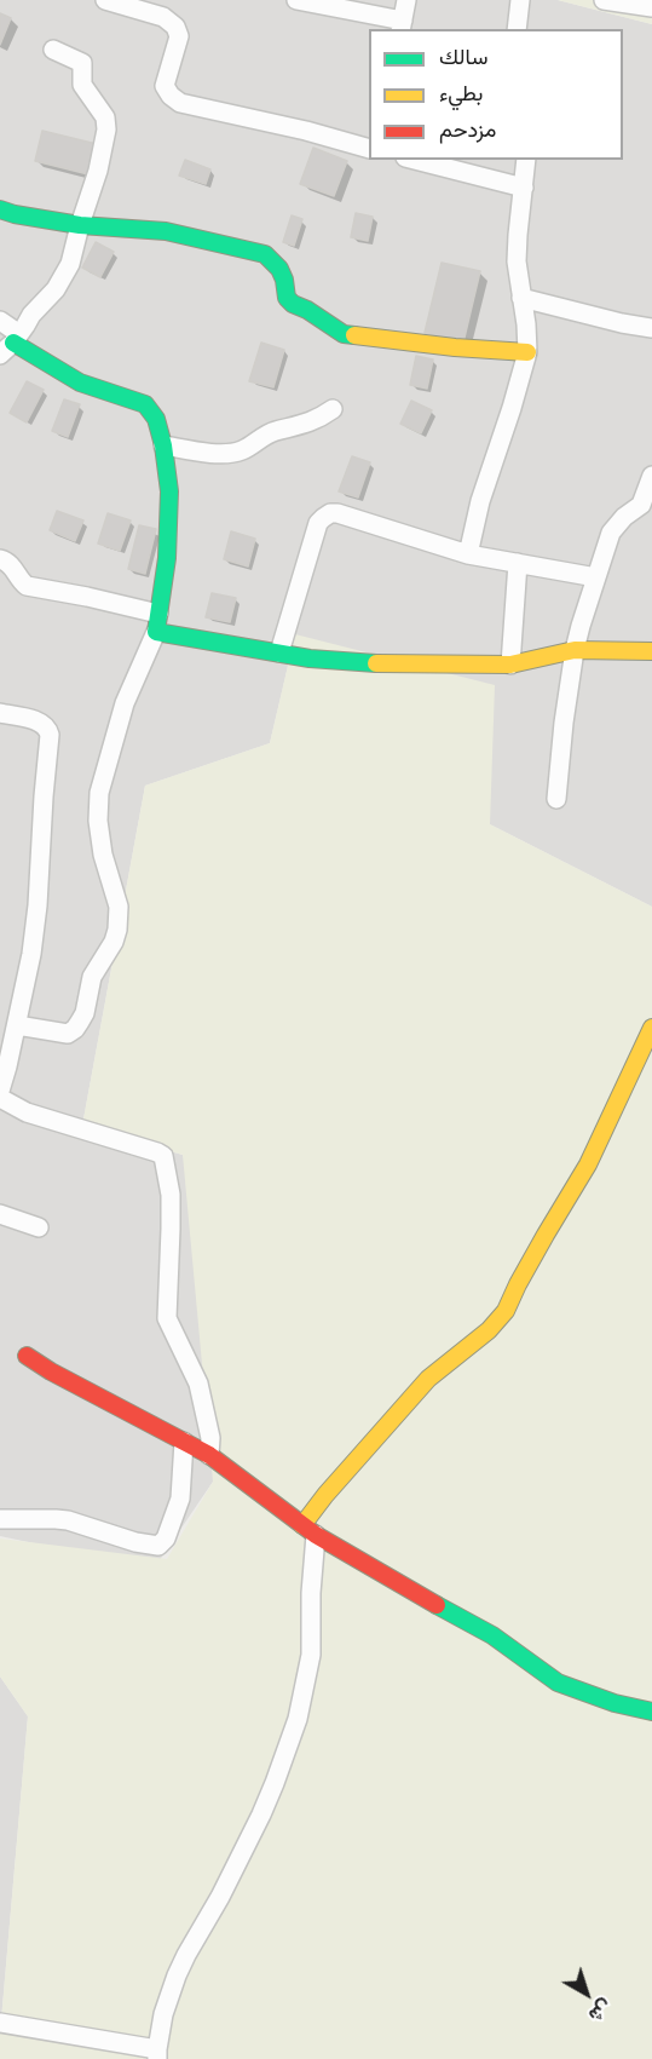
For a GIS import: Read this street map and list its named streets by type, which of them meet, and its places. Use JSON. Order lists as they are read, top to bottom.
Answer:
{
  "legend": ["سالك", "بطيء", "مزدحم"],
  "north": "bottom right"
}
